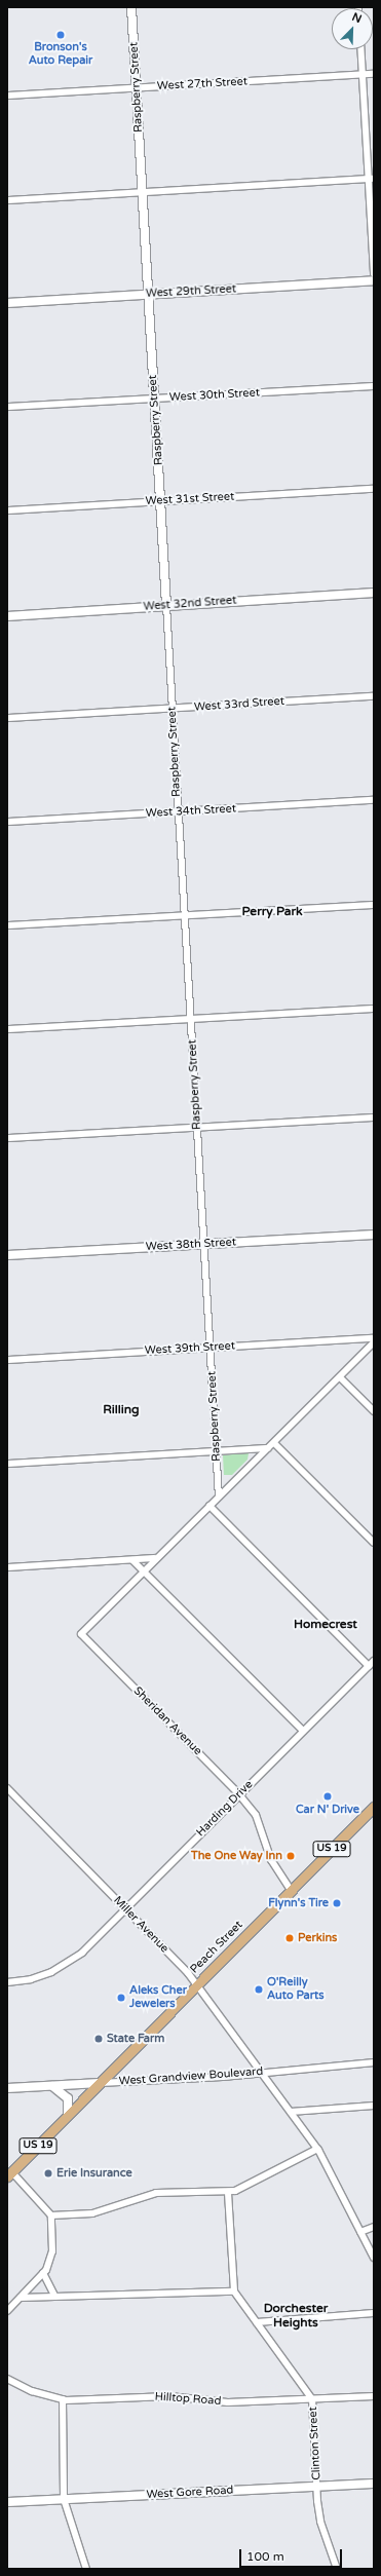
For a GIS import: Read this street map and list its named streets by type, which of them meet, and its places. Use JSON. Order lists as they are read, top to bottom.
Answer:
{
  "streets": {
    "main road": ["US 19", "Peach Street"],
    "street": [
      "West 27th Street",
      "Raspberry Street",
      "West 29th Street",
      "West 30th Street",
      "West 31st Street",
      "West 32nd Street",
      "West 33rd Street",
      "West 34th Street",
      "West 38th Street",
      "West 39th Street",
      "Sheridan Avenue",
      "Harding Drive",
      "Miller Avenue",
      "West Grandview Boulevard",
      "Hilltop Road",
      "Clinton Street",
      "West Gore Road"
    ]
  },
  "crossings": [
    ["West 27th Street", "Raspberry Street"],
    ["Raspberry Street", "West 29th Street"],
    ["Raspberry Street", "West 30th Street"],
    ["Raspberry Street", "West 31st Street"],
    ["Raspberry Street", "West 32nd Street"],
    ["Raspberry Street", "West 33rd Street"],
    ["Raspberry Street", "West 34th Street"],
    ["Raspberry Street", "West 38th Street"],
    ["Raspberry Street", "West 39th Street"],
    ["Sheridan Avenue", "Harding Drive"],
    ["Sheridan Avenue", "Peach Street"],
    ["Harding Drive", "Miller Avenue"],
    ["Miller Avenue", "Peach Street"],
    ["Miller Avenue", "West Grandview Boulevard"],
    ["Peach Street", "West Grandview Boulevard"],
    ["Hilltop Road", "Clinton Street"],
    ["Clinton Street", "West Gore Road"]
  ],
  "districts": [
    "Perry Park",
    "Rilling",
    "Homecrest",
    "Dorchester Heights"
  ],
  "places": [
    "Bronson's Auto Repair",
    "Car N' Drive",
    "The One Way Inn",
    "Flynn's Tire",
    "Perkins",
    "O'Reilly Auto Parts",
    "Aleks Cher Jewelers",
    "State Farm",
    "Erie Insurance"
  ],
  "scale_bar": "100 m",
  "north": "top right"
}
